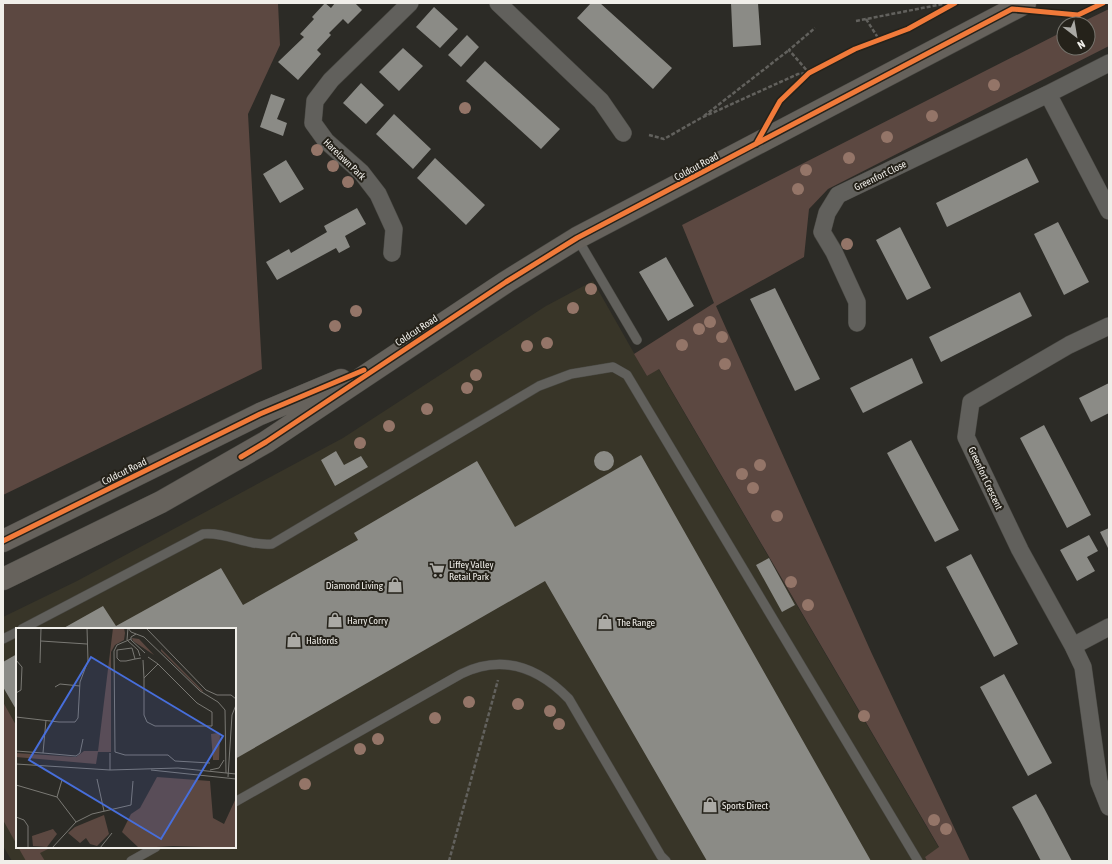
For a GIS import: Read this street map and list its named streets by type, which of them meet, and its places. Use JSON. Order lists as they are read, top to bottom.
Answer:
{
  "streets": {
    "main road": ["Coldcut Road"],
    "street": ["Harelawn Park", "Greenfort Close", "Greenfort Crescent"]
  },
  "places": {
    "supermarket": ["Liffey Valley Retail Park"],
    "shop": [
      "Diamond Living",
      "Harry Corry",
      "The Range",
      "Halfords",
      "Sports Direct"
    ]
  },
  "north": "bottom right"
}
